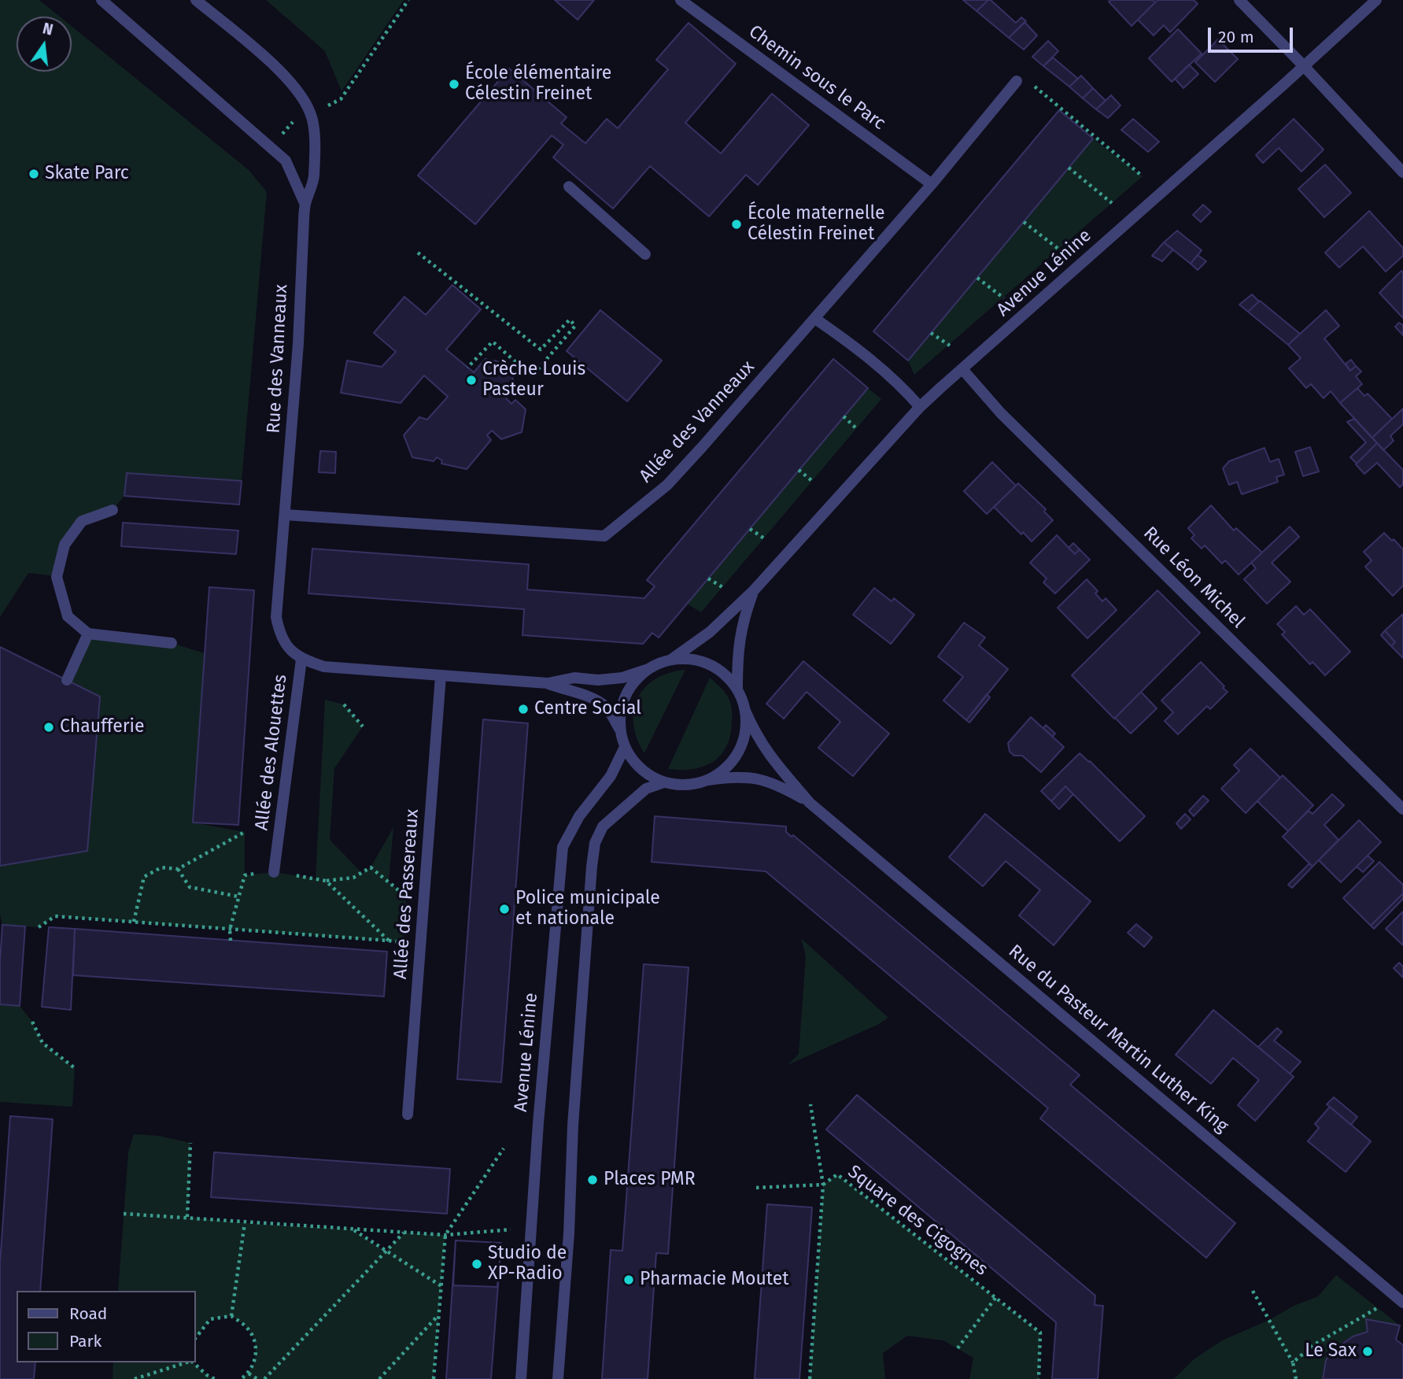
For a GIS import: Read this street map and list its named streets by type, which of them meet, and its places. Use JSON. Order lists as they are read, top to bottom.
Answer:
{
  "streets": {
    "street": [
      "Chemin sous le Parc",
      "Avenue Lénine",
      "Rue des Vanneaux",
      "Allée des Vanneaux",
      "Rue Léon Michel",
      "Allée des Alouettes",
      "Allée des Passereaux",
      "Rue du Pasteur Martin Luther King"
    ],
    "path": ["Square des Cigognes"]
  },
  "crossings": [
    ["Chemin sous le Parc", "Allée des Vanneaux"],
    ["Avenue Lénine", "Rue Léon Michel"],
    ["Avenue Lénine", "Rue du Pasteur Martin Luther King"],
    ["Rue des Vanneaux", "Allée des Vanneaux"],
    ["Rue des Vanneaux", "Allée des Alouettes"],
    ["Allée des Vanneaux", "Allée des Alouettes"]
  ],
  "places": [
    "École élémentaire Célestin Freinet",
    "Skate Parc",
    "École maternelle Célestin Freinet",
    "Crèche Louis Pasteur",
    "Centre Social",
    "Chaufferie",
    "Police municipale et nationale",
    "Places PMR",
    "Studio de XP-Radio",
    "Pharmacie Moutet",
    "Le Sax"
  ],
  "legend": ["Road", "Park"],
  "scale_bar": "20 m",
  "north": "top"
}
